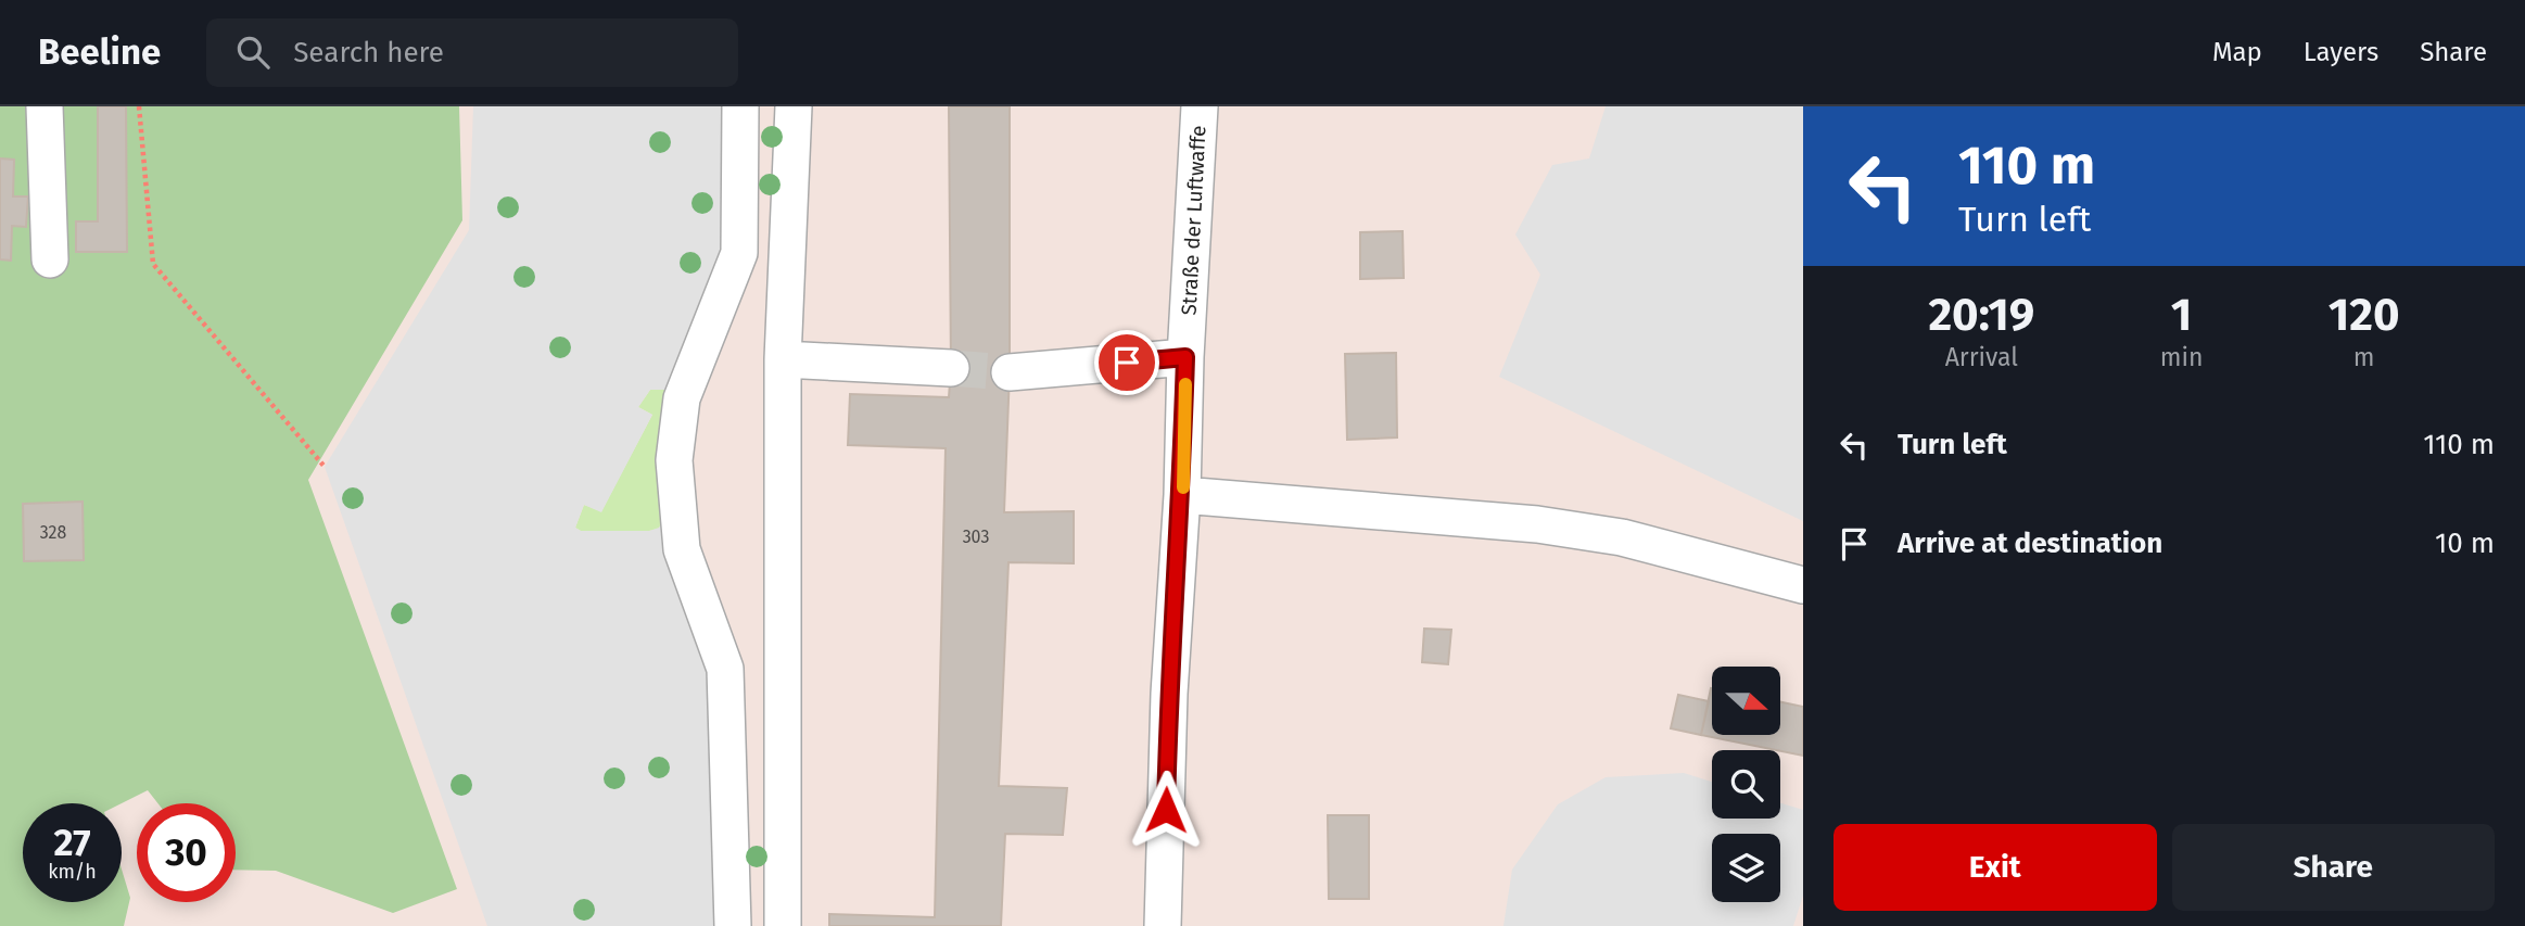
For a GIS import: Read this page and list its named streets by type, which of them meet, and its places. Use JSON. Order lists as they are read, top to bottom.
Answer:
{
  "streets": {
    "street": ["Straße der Luftwaffe"]
  },
  "house_numbers": ["328", "303"],
  "north": "right",
  "page": {
    "header": "Beeline",
    "search": "Search here",
    "nav": ["Map", "Layers", "Share"],
    "turn": ["110 m", "Turn left"],
    "eta": [
      "20:19",
      "Arrival",
      "1",
      "min",
      "120",
      "m"
    ],
    "list": [
      {
        "name": "Turn left",
        "value": "110 m"
      },
      {
        "name": "Arrive at destination",
        "value": "10 m"
      }
    ],
    "speed": "27 km/h",
    "limit": "30",
    "buttons": ["Exit", "Share"]
  }
}
